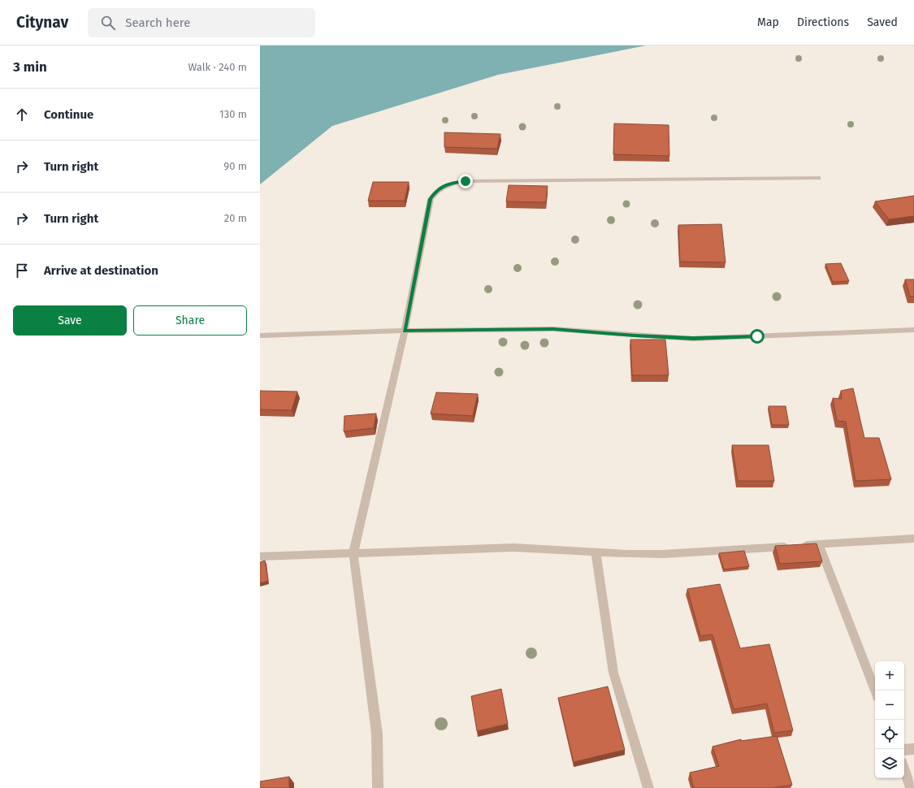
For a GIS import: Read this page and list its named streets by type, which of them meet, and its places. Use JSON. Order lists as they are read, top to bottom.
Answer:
{
  "page": {
    "header": "Citynav",
    "search": "Search here",
    "nav": ["Map", "Directions", "Saved"],
    "heading": ["3 min", "Walk · 240 m"],
    "list": [
      ["Continue", "130 m"],
      ["Turn right", "90 m"],
      ["Turn right", "20 m"],
      "Arrive at destination"
    ],
    "buttons": ["Save", "Share"],
    "map_buttons": ["+", "−"]
  }
}
